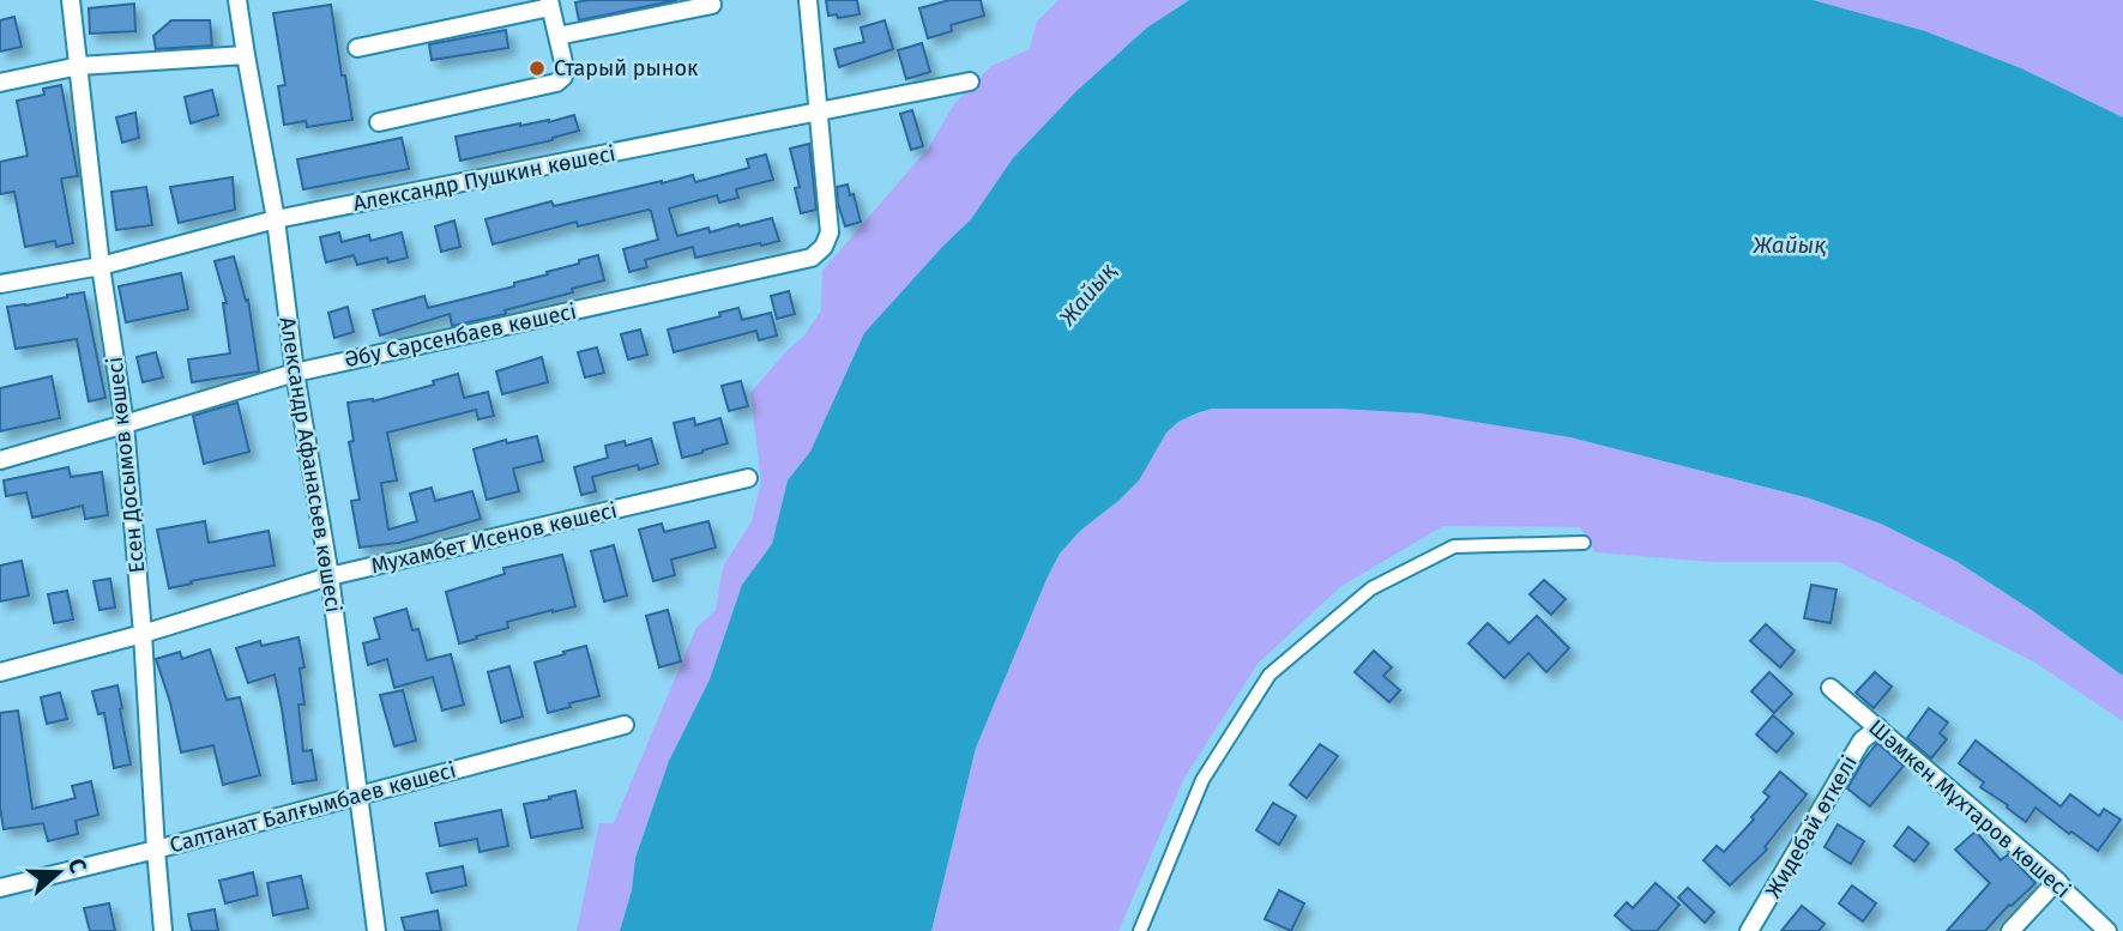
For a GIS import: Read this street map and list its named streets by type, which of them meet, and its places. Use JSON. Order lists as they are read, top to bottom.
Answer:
{
  "streets": {
    "street": [
      "Александр Пушкин көшесі",
      "Әбу Сәрсенбаев көшесі",
      "Есен Досымов көшесі",
      "Александр Афанасьев көшесі",
      "Мухамбет Исенов көшесі",
      "Салтанат Балғымбаев көшесі",
      "Шәмкен Мұхтаров көшесі",
      "Жидебай өткелі"
    ]
  },
  "crossings": [
    ["Александр Пушкин көшесі", "Әбу Сәрсенбаев көшесі"],
    ["Александр Пушкин көшесі", "Есен Досымов көшесі"],
    ["Александр Пушкин көшесі", "Александр Афанасьев көшесі"],
    ["Әбу Сәрсенбаев көшесі", "Есен Досымов көшесі"],
    ["Әбу Сәрсенбаев көшесі", "Александр Афанасьев көшесі"],
    ["Есен Досымов көшесі", "Мухамбет Исенов көшесі"],
    ["Есен Досымов көшесі", "Салтанат Балғымбаев көшесі"],
    ["Александр Афанасьев көшесі", "Мухамбет Исенов көшесі"],
    ["Александр Афанасьев көшесі", "Салтанат Балғымбаев көшесі"],
    ["Шәмкен Мұхтаров көшесі", "Жидебай өткелі"]
  ],
  "water": ["Жайық"],
  "places": ["Старый рынок"],
  "north": "right"
}
